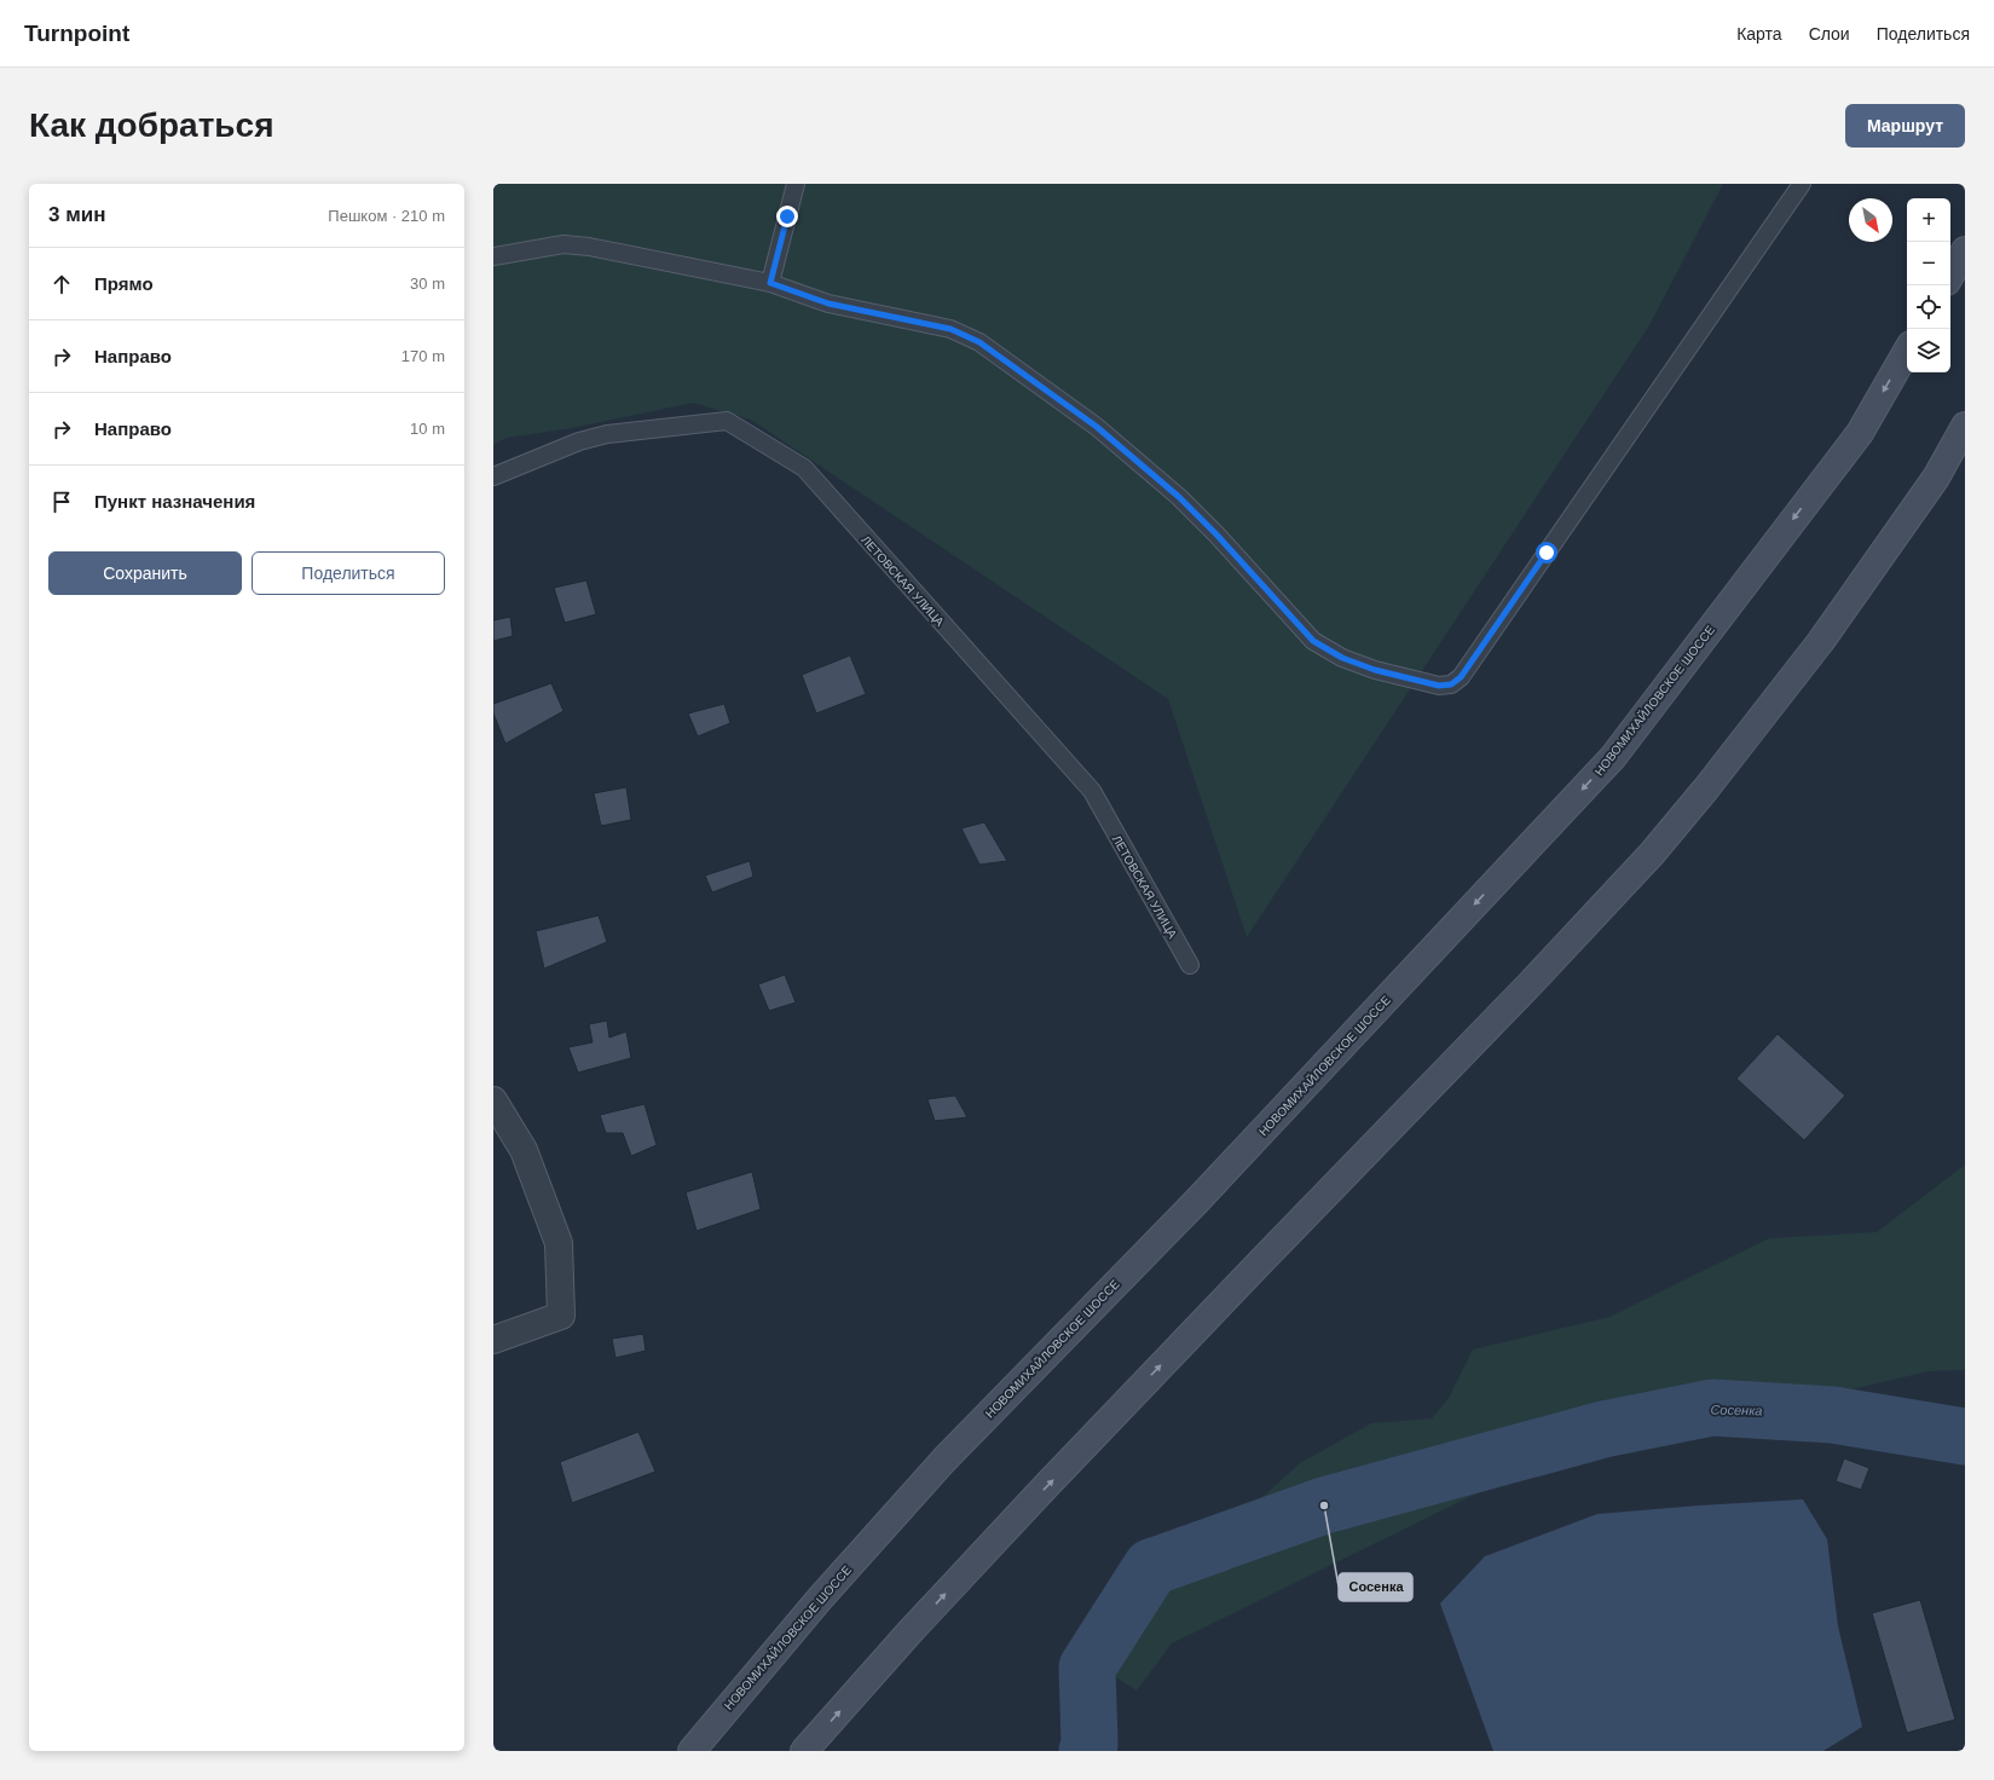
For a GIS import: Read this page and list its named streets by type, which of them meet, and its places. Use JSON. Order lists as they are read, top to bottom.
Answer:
{
  "streets": {
    "main road": ["НОВОМИХАЙЛОВСКОЕ ШОССЕ"],
    "lane": ["ЛЕТОВСКАЯ УЛИЦА"]
  },
  "water": ["Сосенка"],
  "places": ["Сосенка"],
  "north": "bottom right",
  "page": {
    "header": "Turnpoint",
    "nav": ["Карта", "Слои", "Поделиться"],
    "buttons": [
      "Маршрут",
      ["Сохранить", "Поделиться"]
    ],
    "title": "Как добраться",
    "heading": ["3 мин", "Пешком · 210 m"],
    "map_buttons": ["+", "−"],
    "list": [
      ["Прямо", "30 m"],
      ["Направо", "170 m"],
      ["Направо", "10 m"],
      "Пункт назначения"
    ]
  }
}
